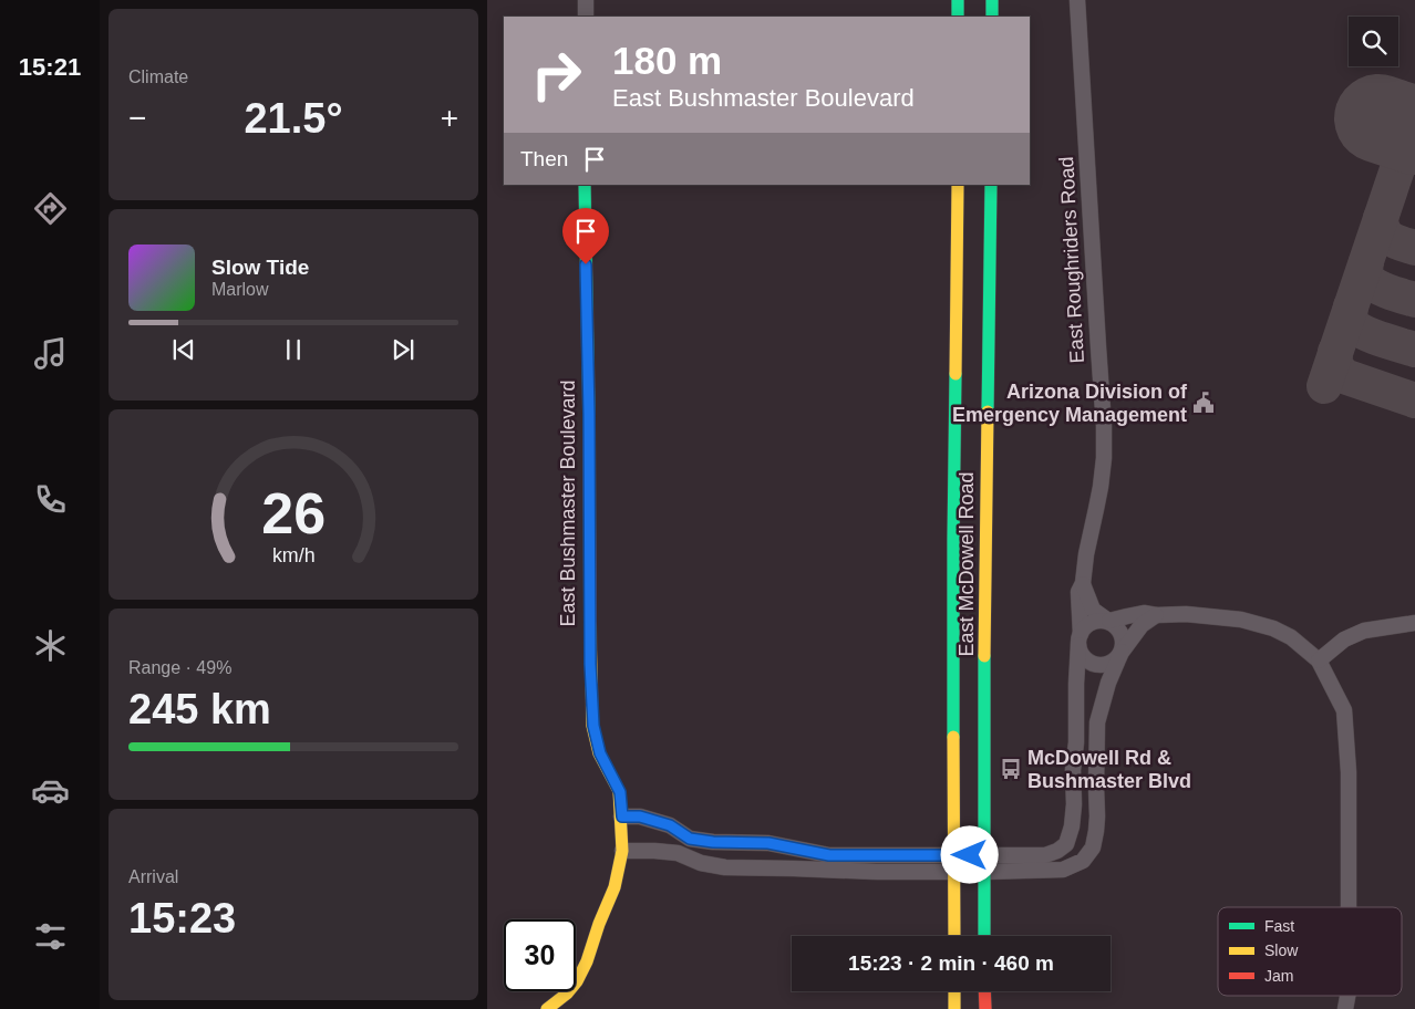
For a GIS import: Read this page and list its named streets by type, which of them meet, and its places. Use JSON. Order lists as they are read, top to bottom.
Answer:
{
  "streets": {
    "main road": ["East Bushmaster Boulevard", "East McDowell Road"],
    "street": ["East Roughriders Road"]
  },
  "places": {
    "public building": ["Arizona Division of Emergency Management"],
    "bus stop": ["McDowell Rd & Bushmaster Blvd"]
  },
  "legend": ["Fast", "Slow", "Jam"],
  "page": {
    "tabs": "15:21",
    "tile": [
      "Climate",
      ["Range · 49%", "245 km"],
      ["Arrival", "15:23"]
    ],
    "turn": ["180 m", "East Bushmaster Boulevard"],
    "heat": ["−", "21.5°", "+"],
    "then": "Then",
    "song": ["Slow Tide", "Marlow"],
    "limit": "30",
    "trip": "15:23 · 2 min · 460 m",
    "gauge": ["26", "km/h"]
  }
}
